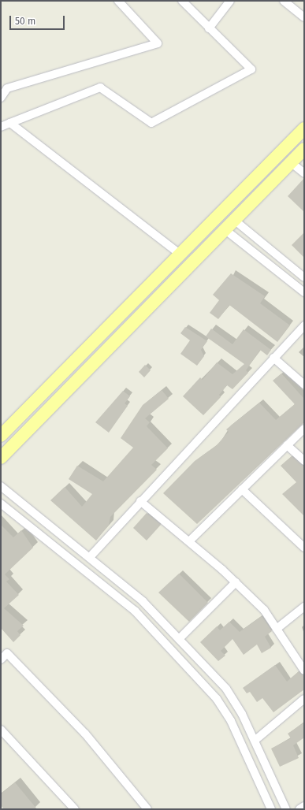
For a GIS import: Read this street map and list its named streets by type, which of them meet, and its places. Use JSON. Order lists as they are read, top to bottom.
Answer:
{
  "scale_bar": "50 m"
}
